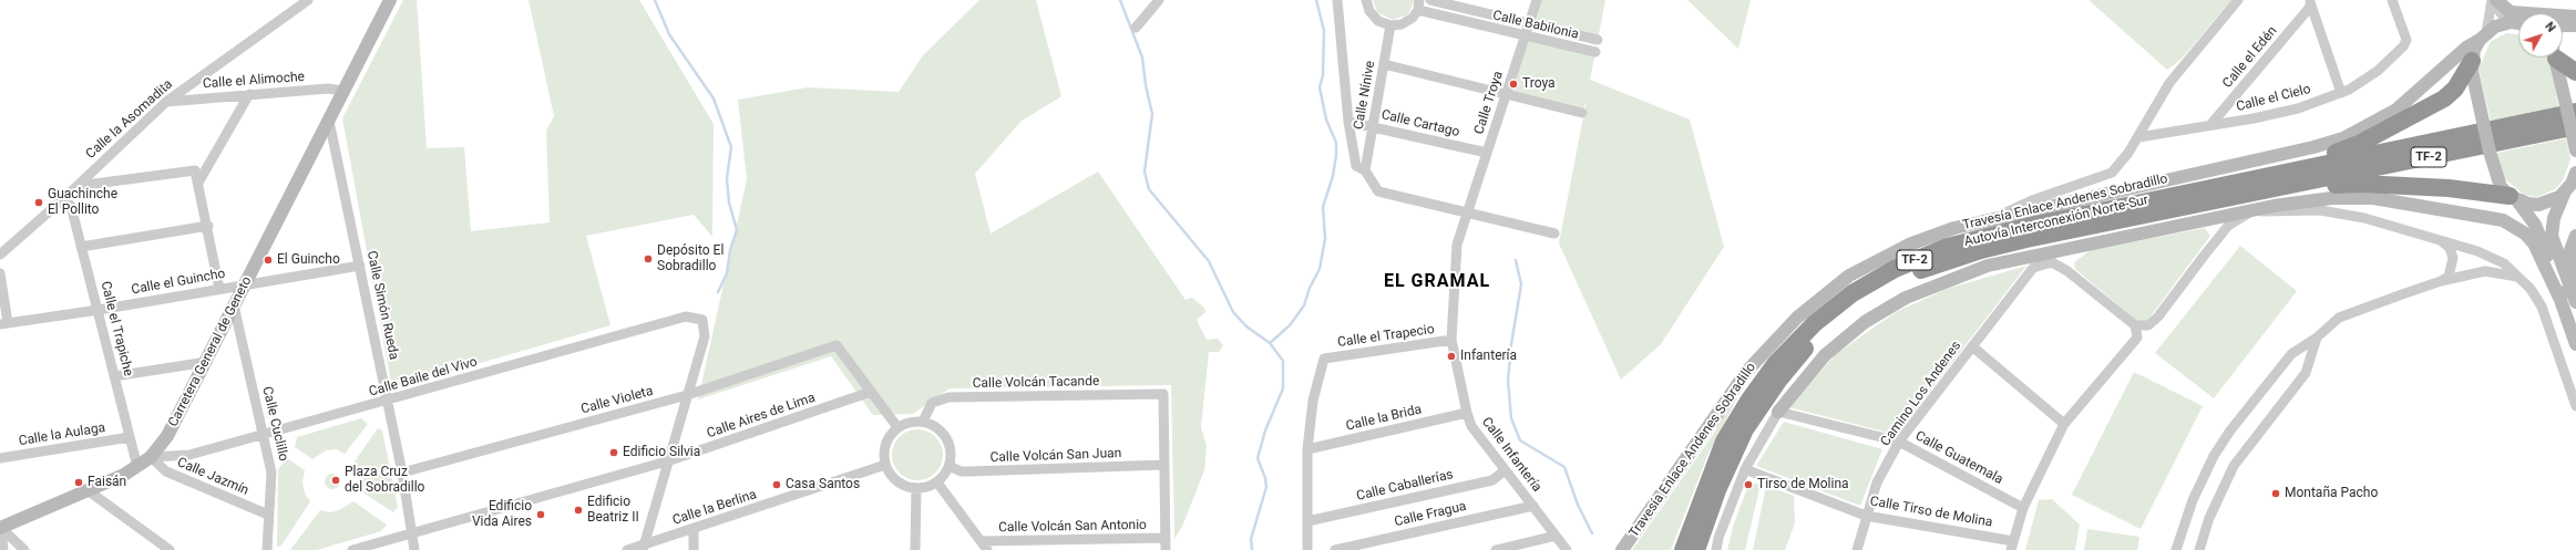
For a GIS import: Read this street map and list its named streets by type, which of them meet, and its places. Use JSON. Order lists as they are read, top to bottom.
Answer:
{
  "streets": {
    "highway": ["TF-2", "Autovía Interconexión Norte-Sur"],
    "street": [
      "Calle Babilonia",
      "Calle el Edén",
      "Calle el Alimoche",
      "Calle Nínive",
      "Calle el Cielo",
      "Calle Troya",
      "Calle la Asomadita",
      "Calle Cartago",
      "Travesía Enlace Andenes Sobradillo",
      "Calle el Guincho",
      "Calle Simón Rueda",
      "Calle el Trapiche",
      "Calle el Trapecio",
      "Carretera General de Geneto",
      "Calle Baile del Vivo",
      "Calle Volcán Tacande",
      "Camino Los Andenes",
      "Calle Violeta",
      "Calle Aires de Lima",
      "Calle la Brida",
      "Calle Cuclillo",
      "Calle la Aulaga",
      "Calle Infantería",
      "Calle Volcán San Juan",
      "Calle Guatemala",
      "Calle Jazmín",
      "Calle Caballerías",
      "Calle la Berlina",
      "Calle Tirso de Molina",
      "Calle Fragua",
      "Calle Volcán San Antonio"
    ]
  },
  "crossings": [
    ["Calle Babilonia", "Calle Troya"],
    ["Calle el Edén", "Calle el Cielo"],
    ["Calle el Alimoche", "Calle la Asomadita"],
    ["Calle el Alimoche", "Carretera General de Geneto"],
    ["Calle Nínive", "Calle Cartago"],
    ["Calle Troya", "Calle Cartago"],
    ["Calle Troya", "Calle el Trapecio"],
    ["Calle Troya", "Calle Infantería"],
    ["Calle la Asomadita", "Calle el Trapiche"],
    ["Calle el Guincho", "Calle Simón Rueda"],
    ["Calle el Guincho", "Calle el Trapiche"],
    ["Calle el Guincho", "Carretera General de Geneto"],
    ["Calle Simón Rueda", "Carretera General de Geneto"],
    ["Calle Simón Rueda", "Calle Baile del Vivo"],
    ["Calle Simón Rueda", "Calle Violeta"],
    ["Calle Simón Rueda", "Calle Aires de Lima"],
    ["Calle el Trapiche", "Carretera General de Geneto"],
    ["Calle el Trapiche", "Calle la Aulaga"],
    ["Calle el Trapecio", "Calle la Brida"],
    ["Calle el Trapecio", "Calle Infantería"],
    ["Carretera General de Geneto", "Calle Baile del Vivo"],
    ["Carretera General de Geneto", "Calle Cuclillo"],
    ["Carretera General de Geneto", "Calle Jazmín"],
    ["Calle Baile del Vivo", "Calle Violeta"],
    ["Calle Baile del Vivo", "Calle Cuclillo"],
    ["Calle Baile del Vivo", "Calle Jazmín"],
    ["Calle Volcán Tacande", "Calle Volcán San Juan"],
    ["Calle Volcán Tacande", "Calle la Berlina"],
    ["Camino Los Andenes", "Calle Guatemala"],
    ["Camino Los Andenes", "Calle Tirso de Molina"],
    ["Calle Violeta", "Calle Aires de Lima"],
    ["Calle la Brida", "Calle Infantería"],
    ["Calle Cuclillo", "Calle Jazmín"],
    ["Calle Infantería", "Calle Caballerías"],
    ["Calle Infantería", "Calle Fragua"],
    ["Calle Volcán San Juan", "Calle la Berlina"]
  ],
  "districts": ["EL GRAMAL"],
  "places": [
    "Troya",
    "Guachinche El Pollito",
    "Depósito El Sobradillo",
    "El Guincho",
    "Infantería",
    "Edificio Silvia",
    "Plaza Cruz del Sobradillo",
    "Faisán",
    "Casa Santos",
    "Tirso de Molina",
    "Montaña Pacho",
    "Edificio Beatriz II",
    "Edificio Vida Aires"
  ],
  "north": "top right"
}
